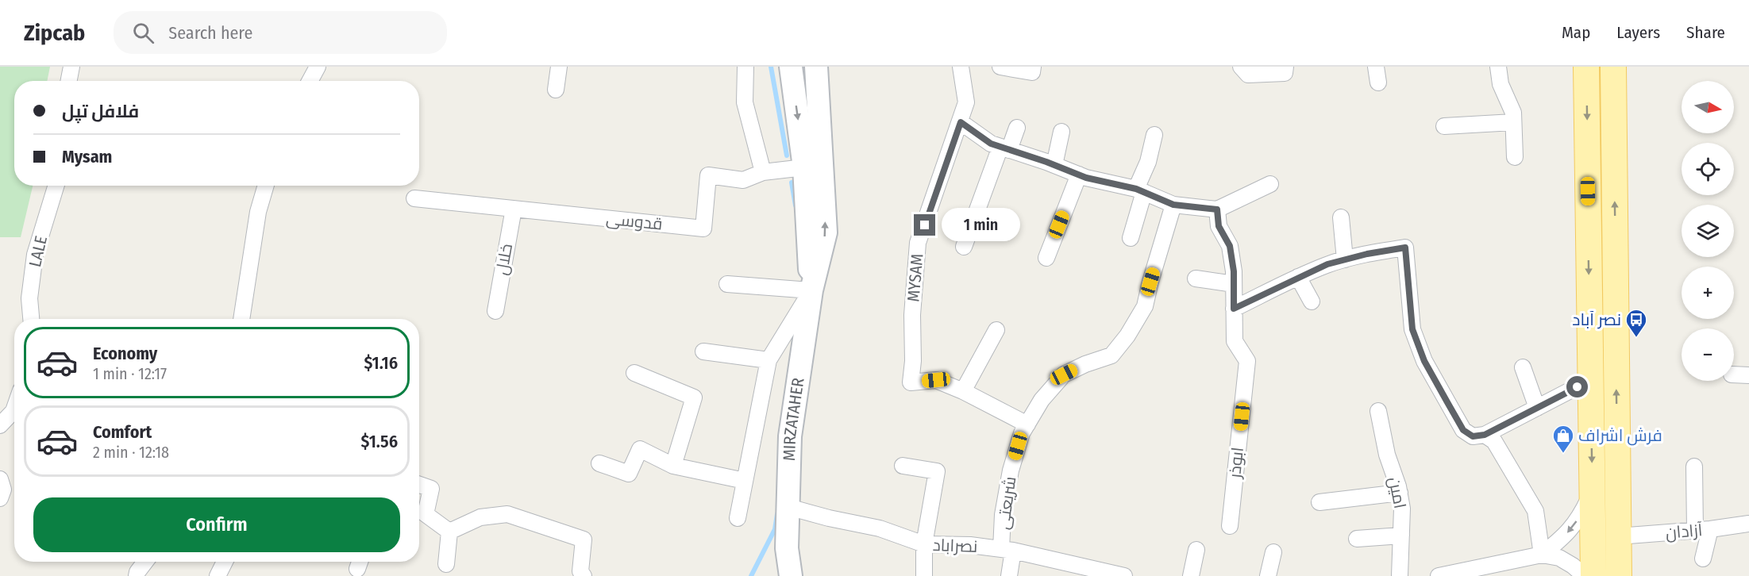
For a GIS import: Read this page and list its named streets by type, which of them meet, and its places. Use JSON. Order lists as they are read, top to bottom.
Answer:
{
  "streets": {
    "main road": ["MIRZATAHER"],
    "street": [
      "قدوسی",
      "LALE",
      "خلال",
      "MYSAM",
      "ابوذر",
      "امین",
      "شریعتی",
      "آزادان",
      "نصراباد"
    ]
  },
  "crossings": [
    ["قدوسی", "خلال"],
    ["قدوسی", "MIRZATAHER"],
    ["MIRZATAHER", "نصراباد"],
    ["شریعتی", "نصراباد"]
  ],
  "places": {
    "bus stop": ["نصر آباد"],
    "shop": ["فرش اشراف"]
  },
  "north": "right",
  "page": {
    "header": "Zipcab",
    "search": "Search here",
    "nav": ["Map", "Layers", "Share"],
    "map_buttons": ["+", "−"],
    "banner": ["فلافل تپل", "Mysam"],
    "bubble": "1 min",
    "list": [
      {
        "name": "Economy",
        "note": "1 min · 12:17",
        "value": "$1.16"
      },
      {
        "name": "Comfort",
        "note": "2 min · 12:18",
        "value": "$1.56"
      }
    ],
    "buttons": "Confirm"
  }
}
